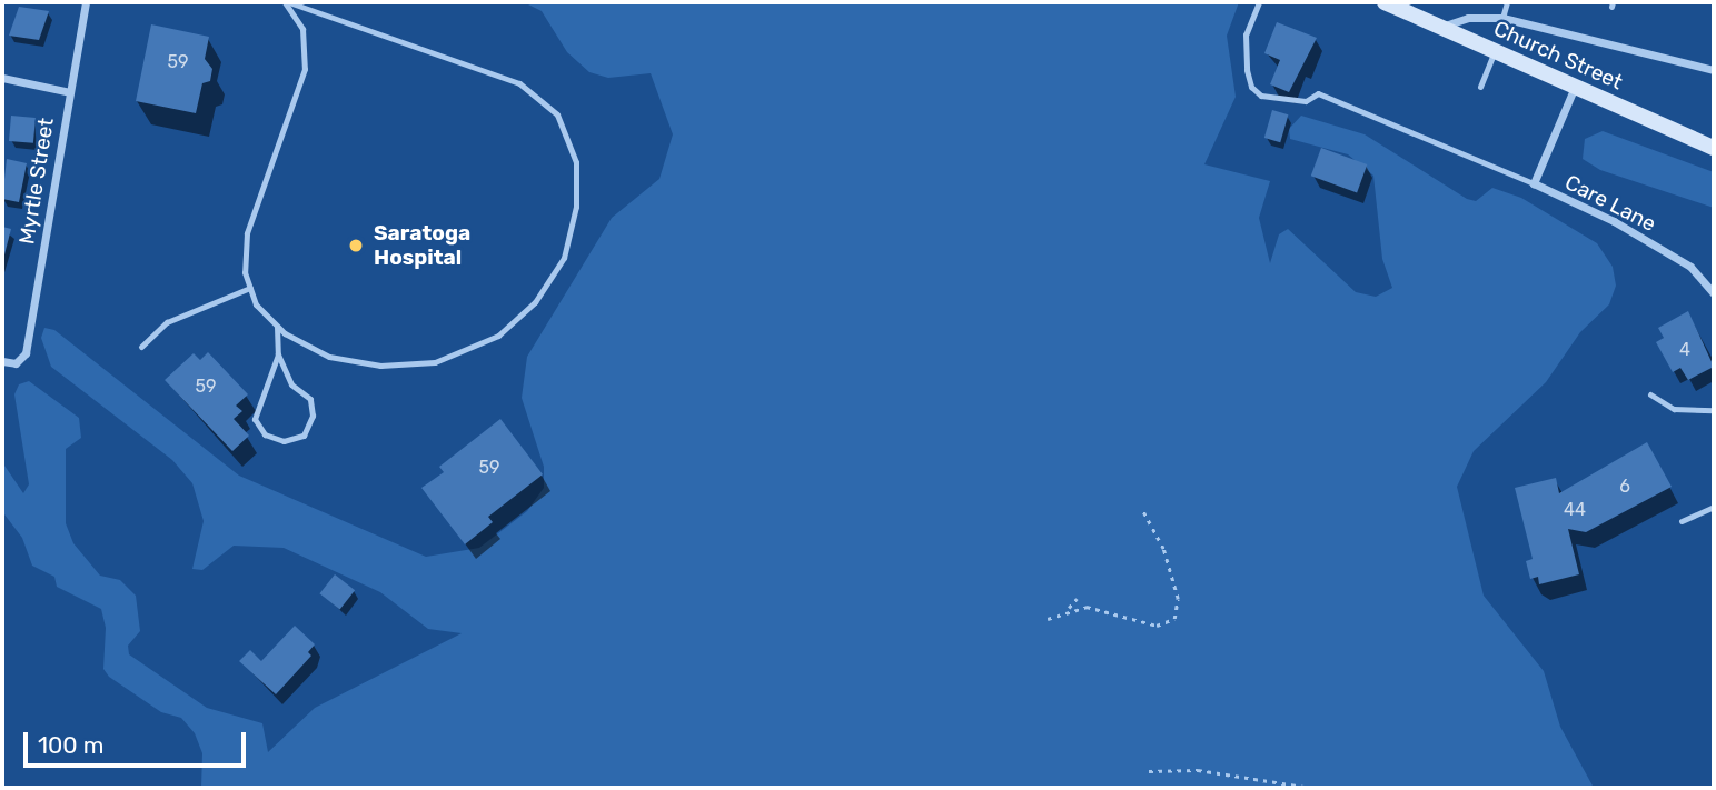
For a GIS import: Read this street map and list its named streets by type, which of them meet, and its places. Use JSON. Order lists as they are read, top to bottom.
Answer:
{
  "streets": {
    "main road": ["Church Street"],
    "street": ["Myrtle Street", "Care Lane"]
  },
  "crossings": [
    ["Church Street", "Care Lane"]
  ],
  "places": ["Saratoga Hospital"],
  "house_numbers": [
    "59",
    "4",
    "59",
    "59",
    "6",
    "44"
  ],
  "scale_bar": "100 m"
}
